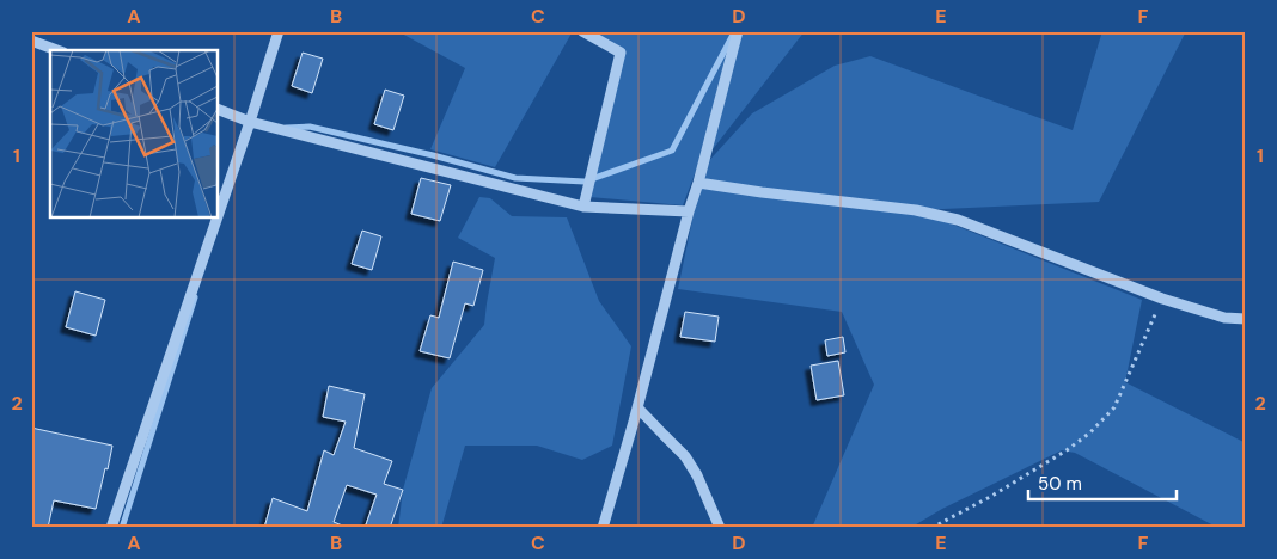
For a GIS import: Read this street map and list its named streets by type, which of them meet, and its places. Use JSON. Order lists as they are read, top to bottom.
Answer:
{
  "scale_bar": "50 m",
  "grid": {
    "columns": [
      "A",
      "B",
      "C",
      "D",
      "E",
      "F"
    ],
    "rows": ["1", "2"]
  }
}
